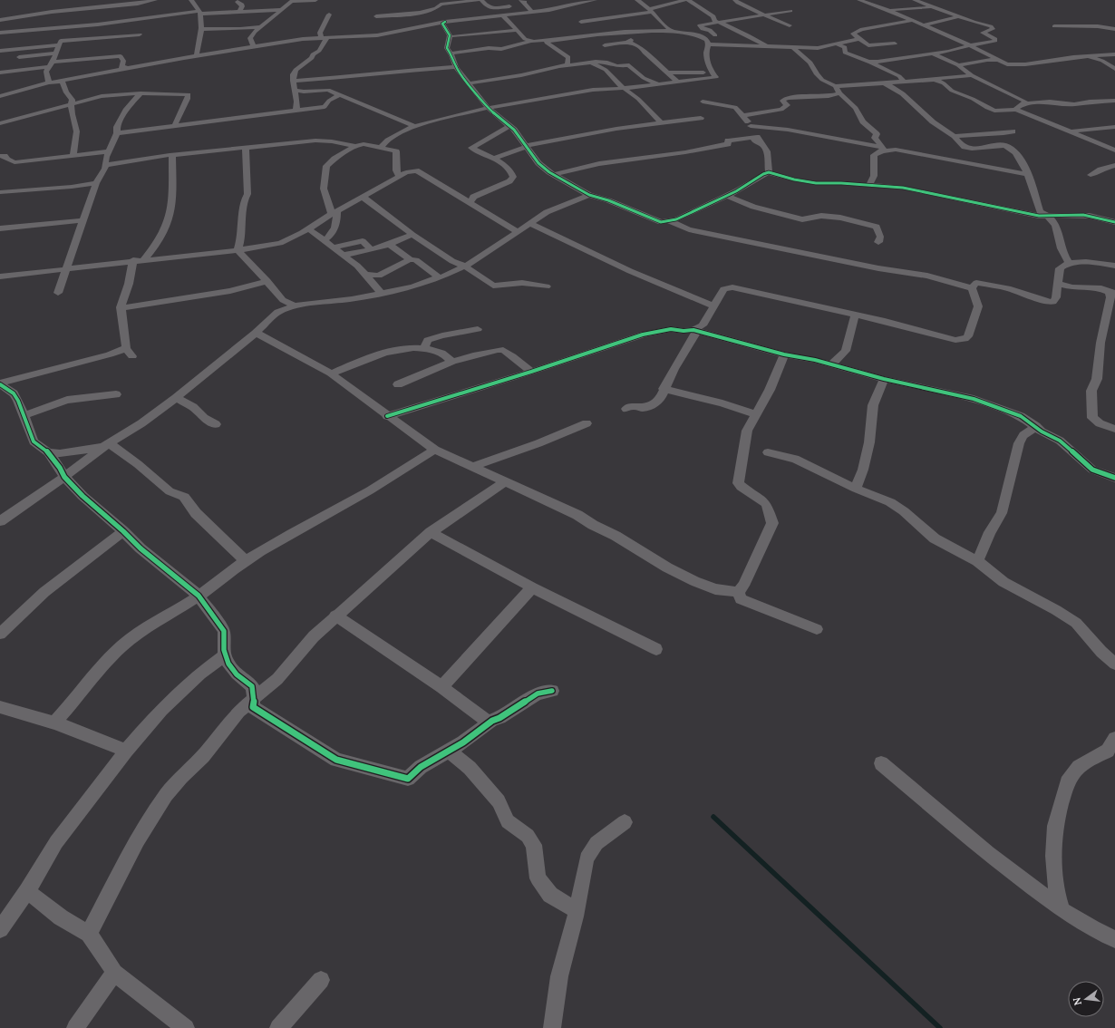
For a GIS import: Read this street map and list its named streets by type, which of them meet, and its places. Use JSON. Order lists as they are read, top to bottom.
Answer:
{
  "north": "left"
}
